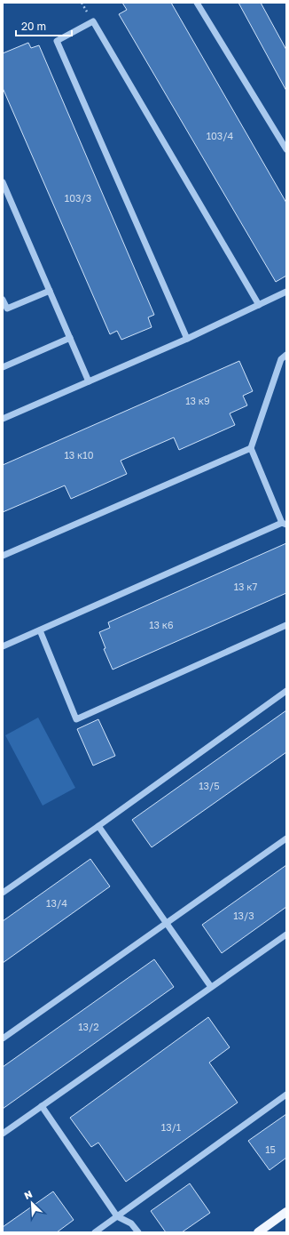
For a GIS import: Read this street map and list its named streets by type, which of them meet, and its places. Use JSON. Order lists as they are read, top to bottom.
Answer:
{
  "house_numbers": [
    "103/4",
    "103/3",
    "13 к9",
    "13 к10",
    "13 к7",
    "13 к6",
    "13/5",
    "13/4",
    "13/3",
    "13/2",
    "13/1",
    "15"
  ],
  "scale_bar": "20 m",
  "north": "top left"
}
